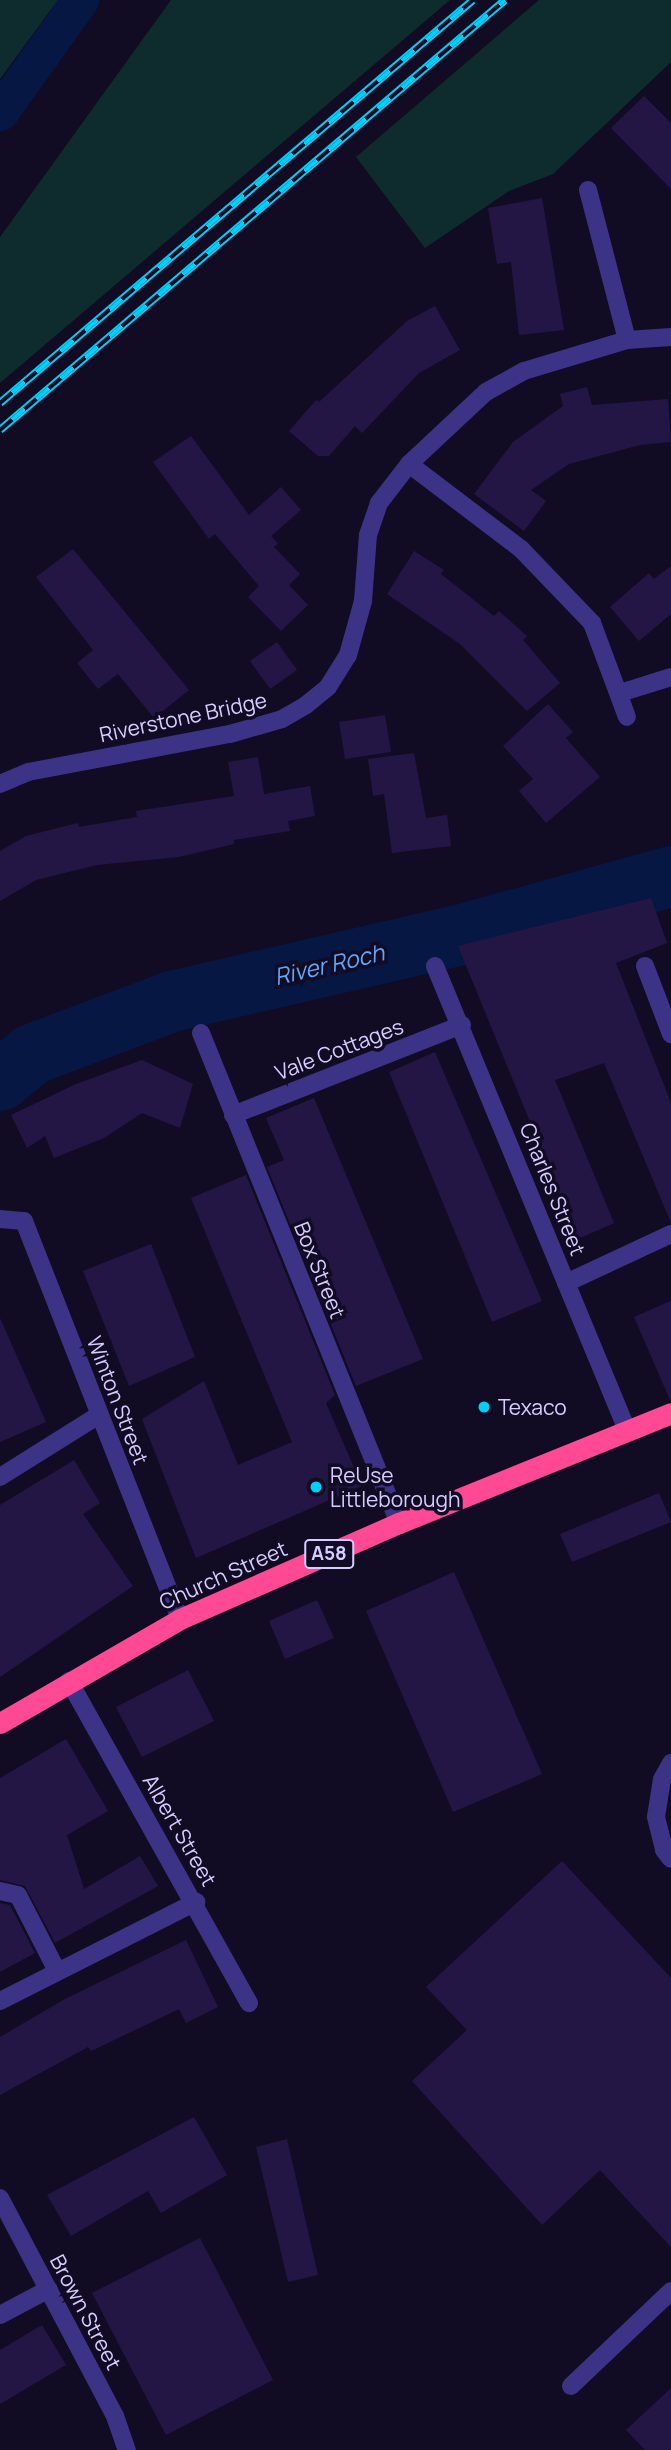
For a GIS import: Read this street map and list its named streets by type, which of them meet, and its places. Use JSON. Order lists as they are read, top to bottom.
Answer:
{
  "streets": {
    "highway": ["A58", "Church Street"],
    "street": [
      "Riverstone Bridge",
      "Vale Cottages",
      "Charles Street",
      "Box Street",
      "Winton Street",
      "Albert Street",
      "Brown Street"
    ]
  },
  "crossings": [
    ["Vale Cottages", "Charles Street"],
    ["Vale Cottages", "Box Street"],
    ["Charles Street", "Church Street"],
    ["Box Street", "Church Street"],
    ["Winton Street", "Church Street"],
    ["Church Street", "Albert Street"]
  ],
  "water": ["River Roch"],
  "places": ["Texaco", "ReUse Littleborough"]
}
